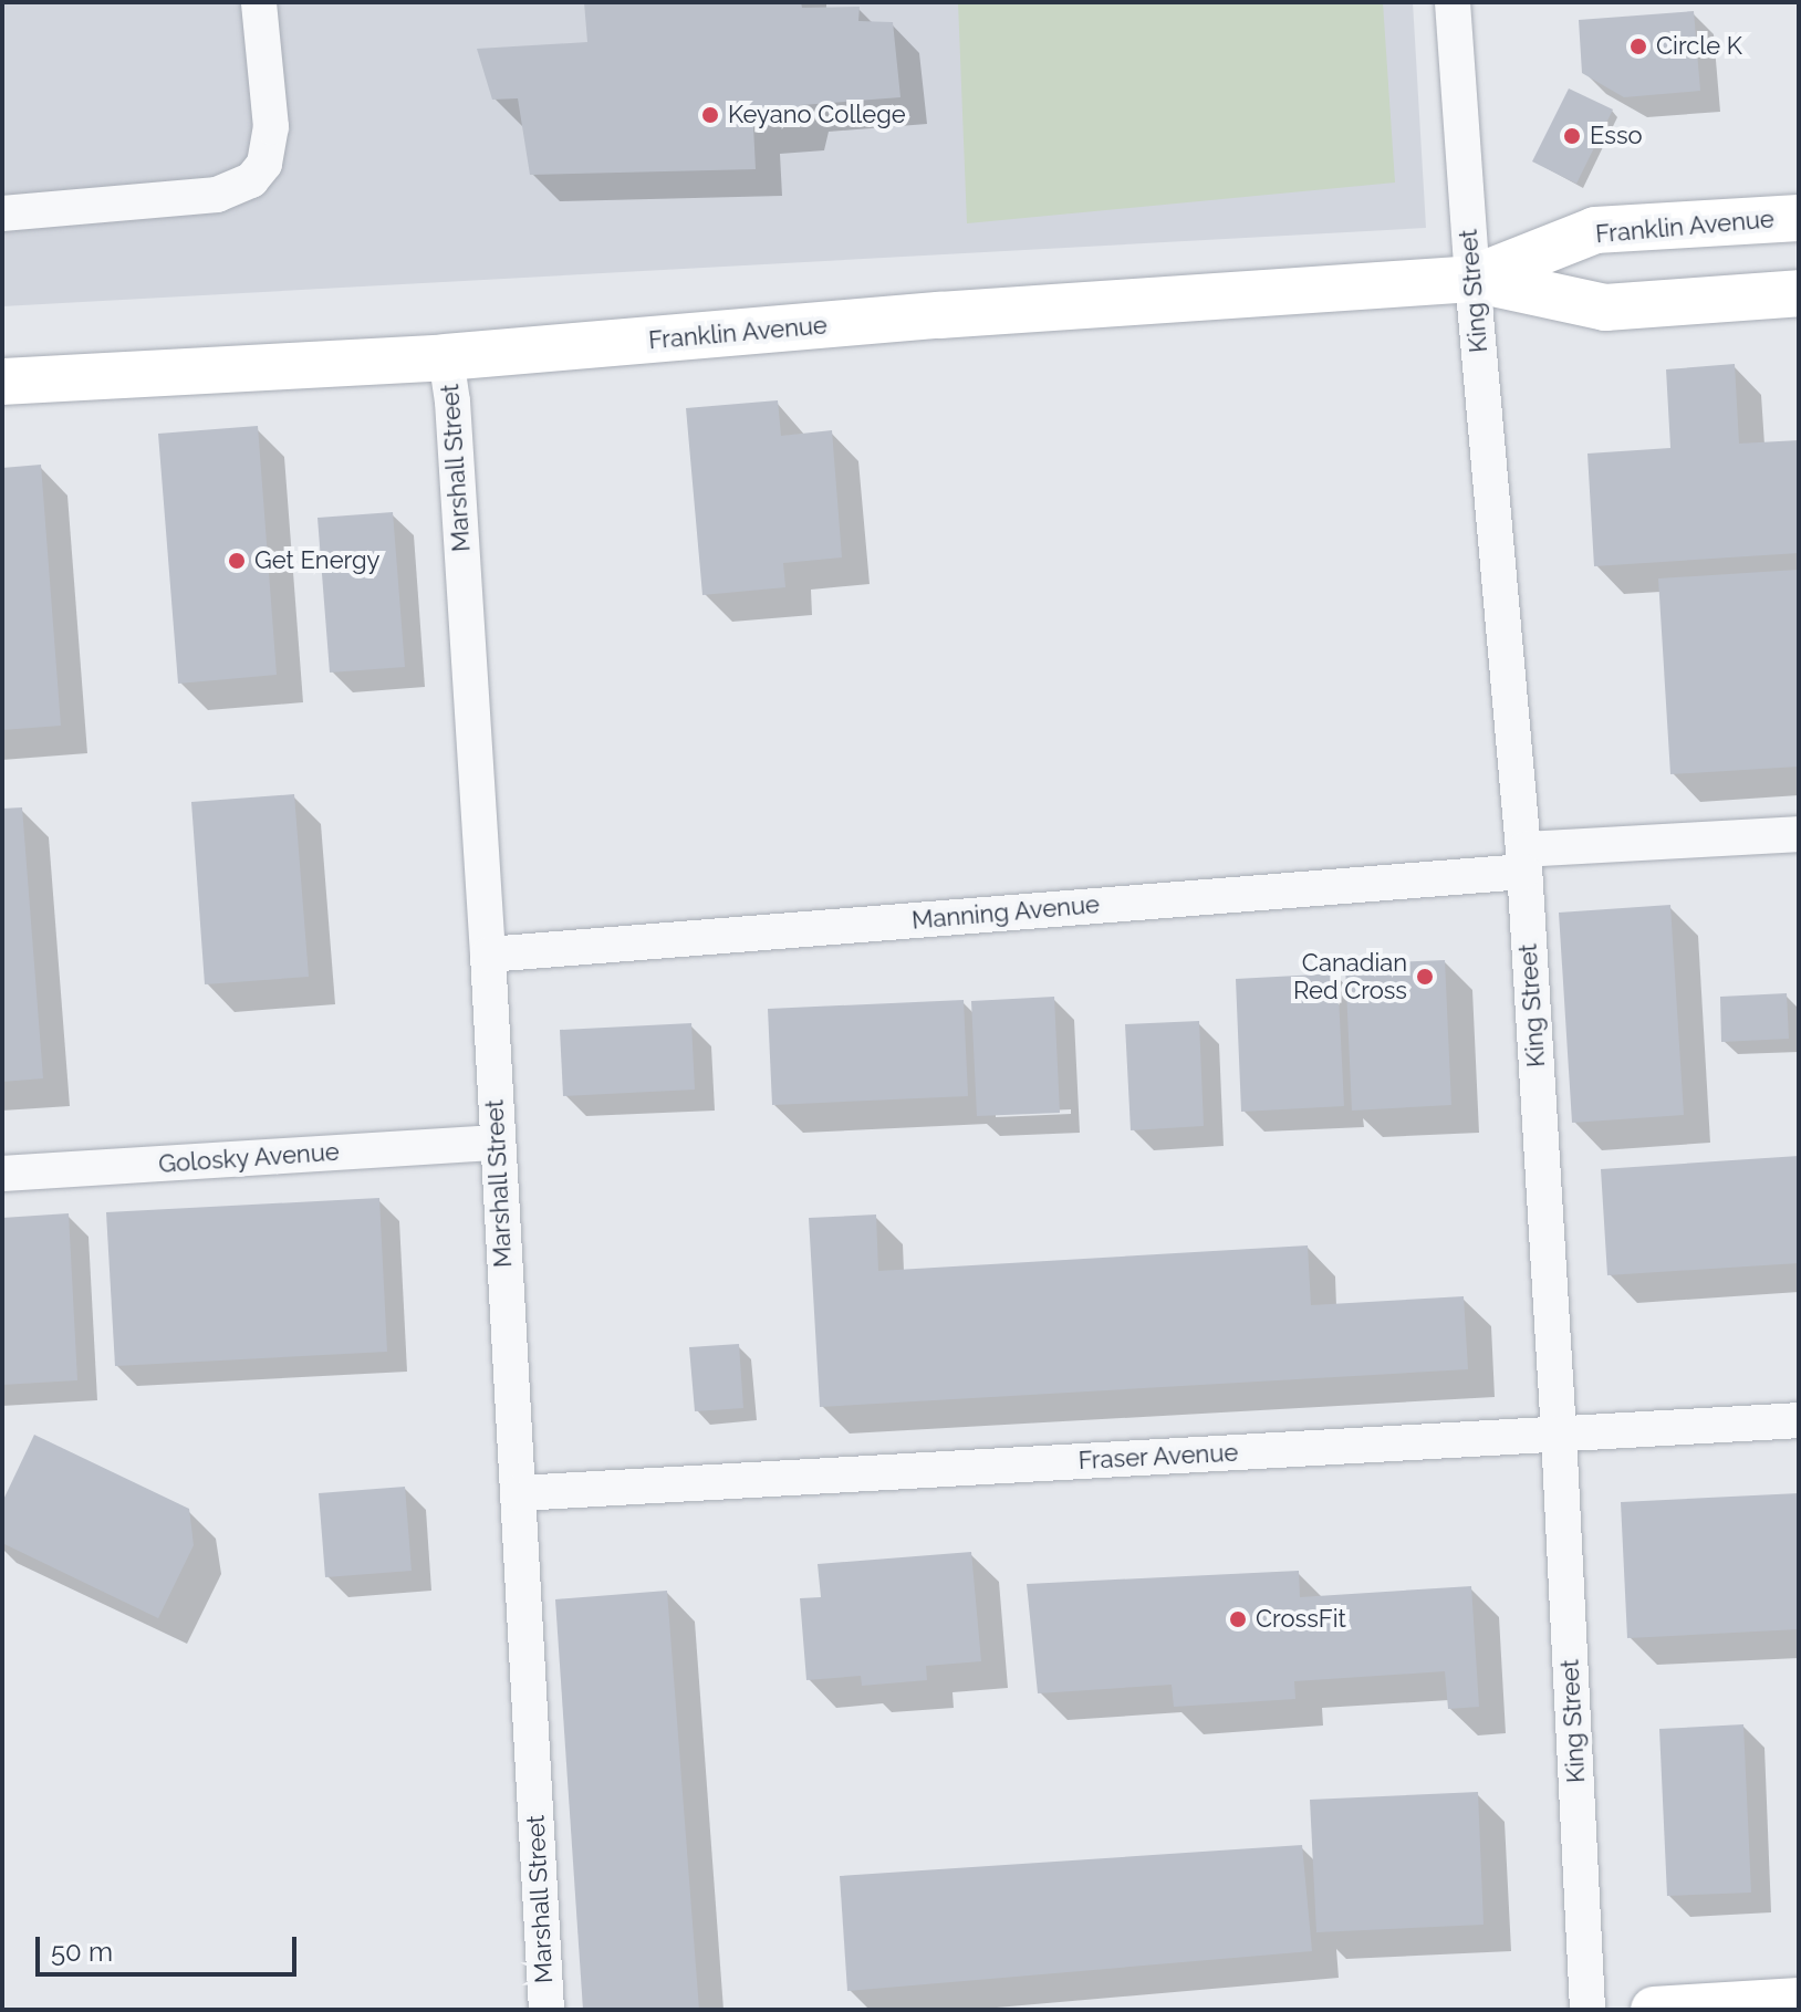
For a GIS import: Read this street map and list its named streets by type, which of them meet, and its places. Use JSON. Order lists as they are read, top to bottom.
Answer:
{
  "streets": {
    "main road": ["Franklin Avenue"],
    "street": [
      "King Street",
      "Marshall Street",
      "Manning Avenue",
      "Golosky Avenue",
      "Fraser Avenue"
    ]
  },
  "crossings": [
    ["Franklin Avenue", "King Street"],
    ["Franklin Avenue", "Marshall Street"],
    ["King Street", "Manning Avenue"],
    ["King Street", "Fraser Avenue"],
    ["Marshall Street", "Manning Avenue"],
    ["Marshall Street", "Golosky Avenue"],
    ["Marshall Street", "Fraser Avenue"]
  ],
  "places": [
    "Circle K",
    "Keyano College",
    "Esso",
    "Get Energy",
    "Canadian Red Cross",
    "CrossFit"
  ],
  "scale_bar": "50 m"
}
